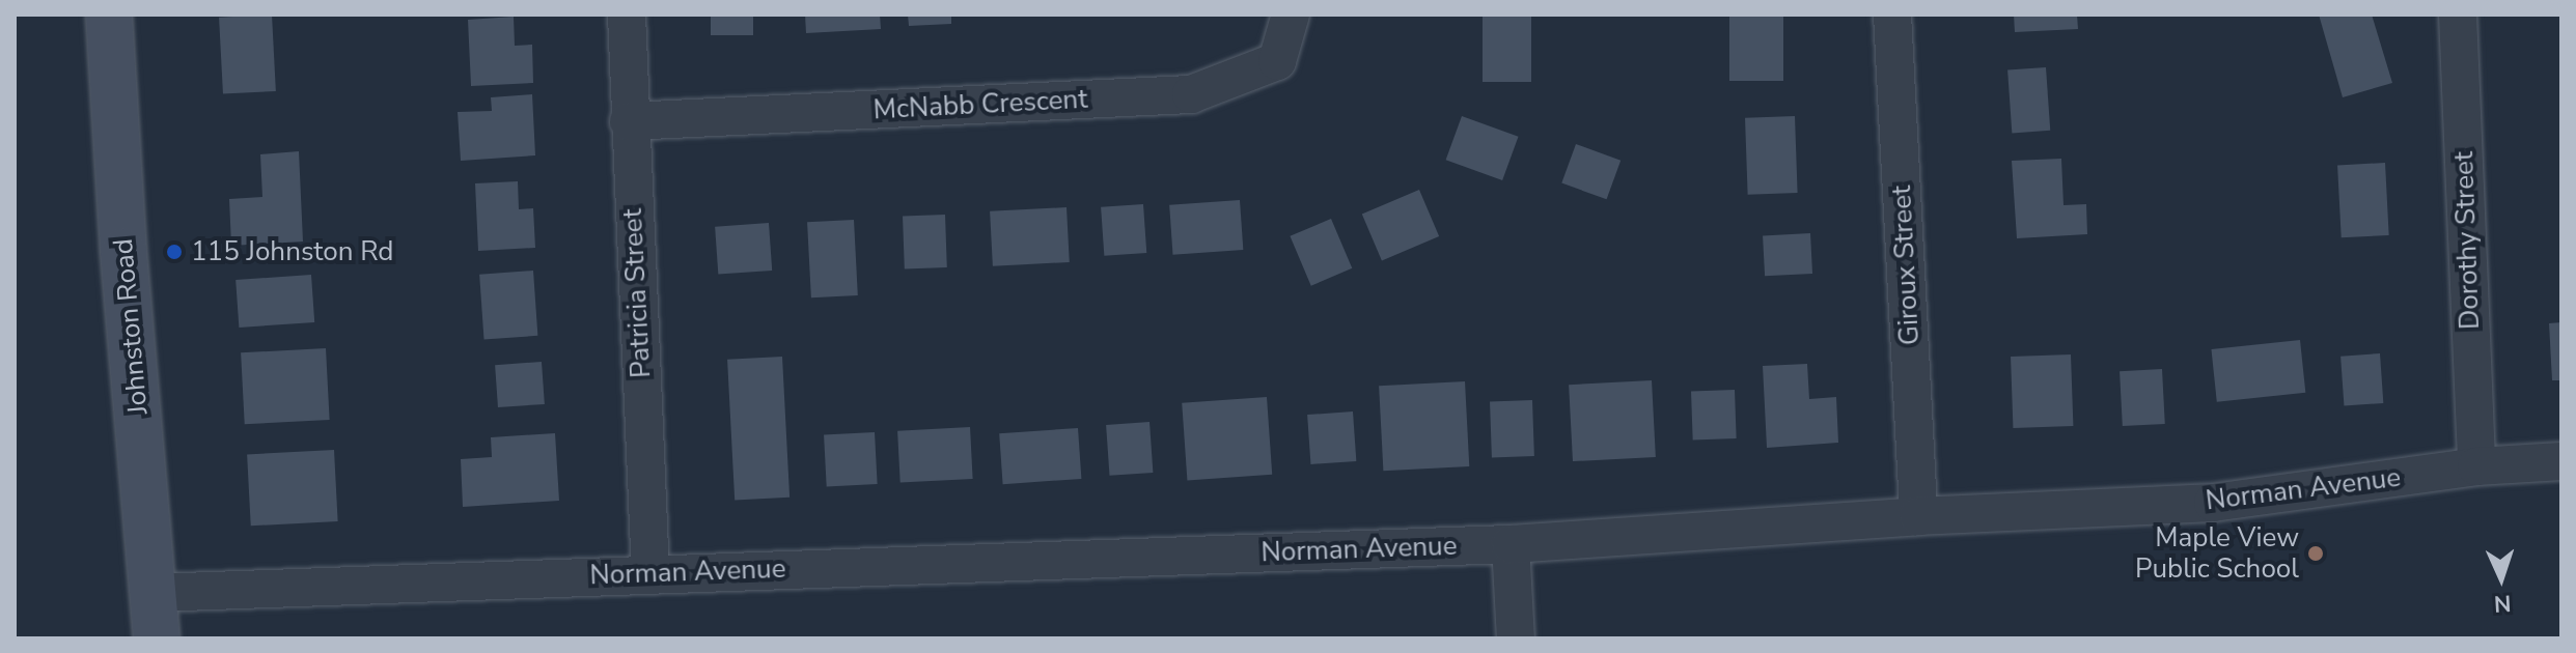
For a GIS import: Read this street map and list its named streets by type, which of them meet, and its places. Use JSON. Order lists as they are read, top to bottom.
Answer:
{
  "streets": {
    "street": [
      "McNabb Crescent",
      "Dorothy Street",
      "Giroux Street",
      "Patricia Street",
      "Johnston Road",
      "Norman Avenue"
    ]
  },
  "crossings": [
    ["McNabb Crescent", "Patricia Street"],
    ["Dorothy Street", "Norman Avenue"],
    ["Giroux Street", "Norman Avenue"],
    ["Patricia Street", "Norman Avenue"],
    ["Johnston Road", "Norman Avenue"]
  ],
  "places": ["115 Johnston Rd", "Maple View Public School"],
  "north": "bottom"
}
